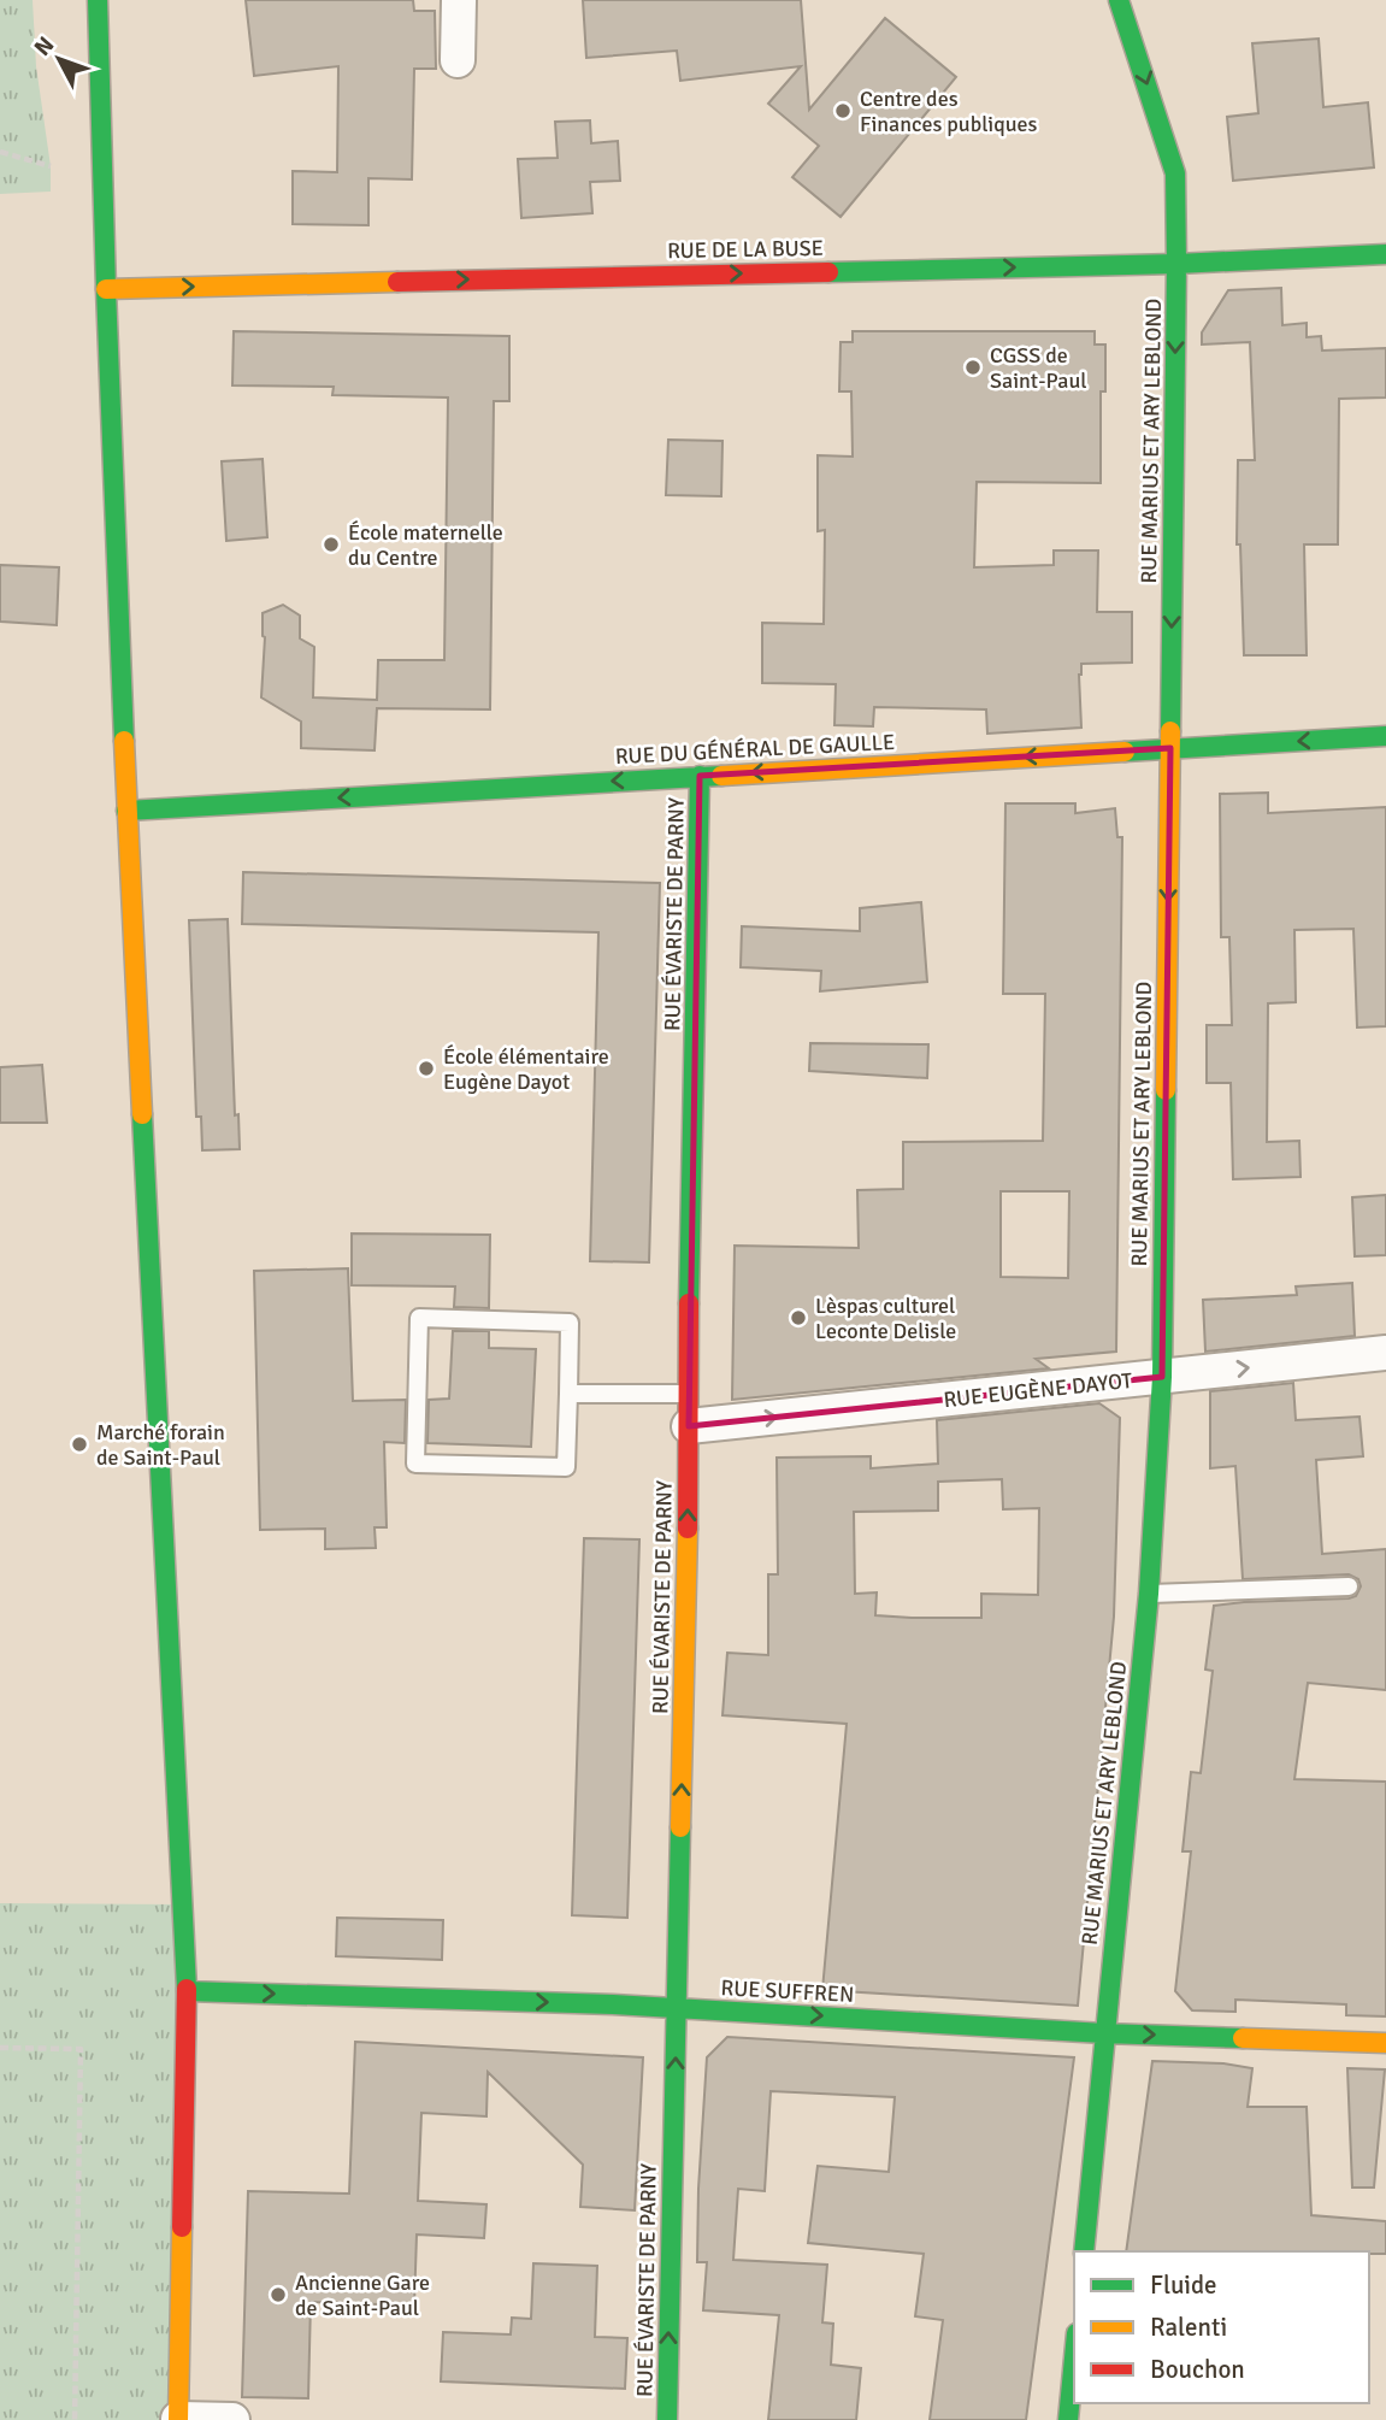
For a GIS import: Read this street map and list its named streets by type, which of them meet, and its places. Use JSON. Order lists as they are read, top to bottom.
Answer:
{
  "streets": {
    "street": [
      "RUE DE LA BUSE",
      "RUE MARIUS ET ARY LEBLOND",
      "RUE DU GÉNÉRAL DE GAULLE",
      "RUE ÉVARISTE DE PARNY",
      "RUE EUGÈNE DAYOT",
      "RUE SUFFREN"
    ]
  },
  "crossings": [
    ["RUE DE LA BUSE", "RUE MARIUS ET ARY LEBLOND"],
    ["RUE MARIUS ET ARY LEBLOND", "RUE DU GÉNÉRAL DE GAULLE"],
    ["RUE MARIUS ET ARY LEBLOND", "RUE EUGÈNE DAYOT"],
    ["RUE MARIUS ET ARY LEBLOND", "RUE SUFFREN"],
    ["RUE DU GÉNÉRAL DE GAULLE", "RUE ÉVARISTE DE PARNY"],
    ["RUE ÉVARISTE DE PARNY", "RUE EUGÈNE DAYOT"],
    ["RUE ÉVARISTE DE PARNY", "RUE SUFFREN"]
  ],
  "one_way": [
    "RUE DE LA BUSE",
    "RUE MARIUS ET ARY LEBLOND",
    "RUE DU GÉNÉRAL DE GAULLE",
    "RUE ÉVARISTE DE PARNY",
    "RUE EUGÈNE DAYOT",
    "RUE SUFFREN"
  ],
  "places": [
    "Centre des Finances publiques",
    "CGSS de Saint-Paul",
    "École maternelle du Centre",
    "École élémentaire Eugène Dayot",
    "Lèspas culturel Leconte Delisle",
    "Marché forain de Saint-Paul",
    "Ancienne Gare de Saint-Paul"
  ],
  "legend": ["Fluide", "Ralenti", "Bouchon"],
  "north": "top left"
}
